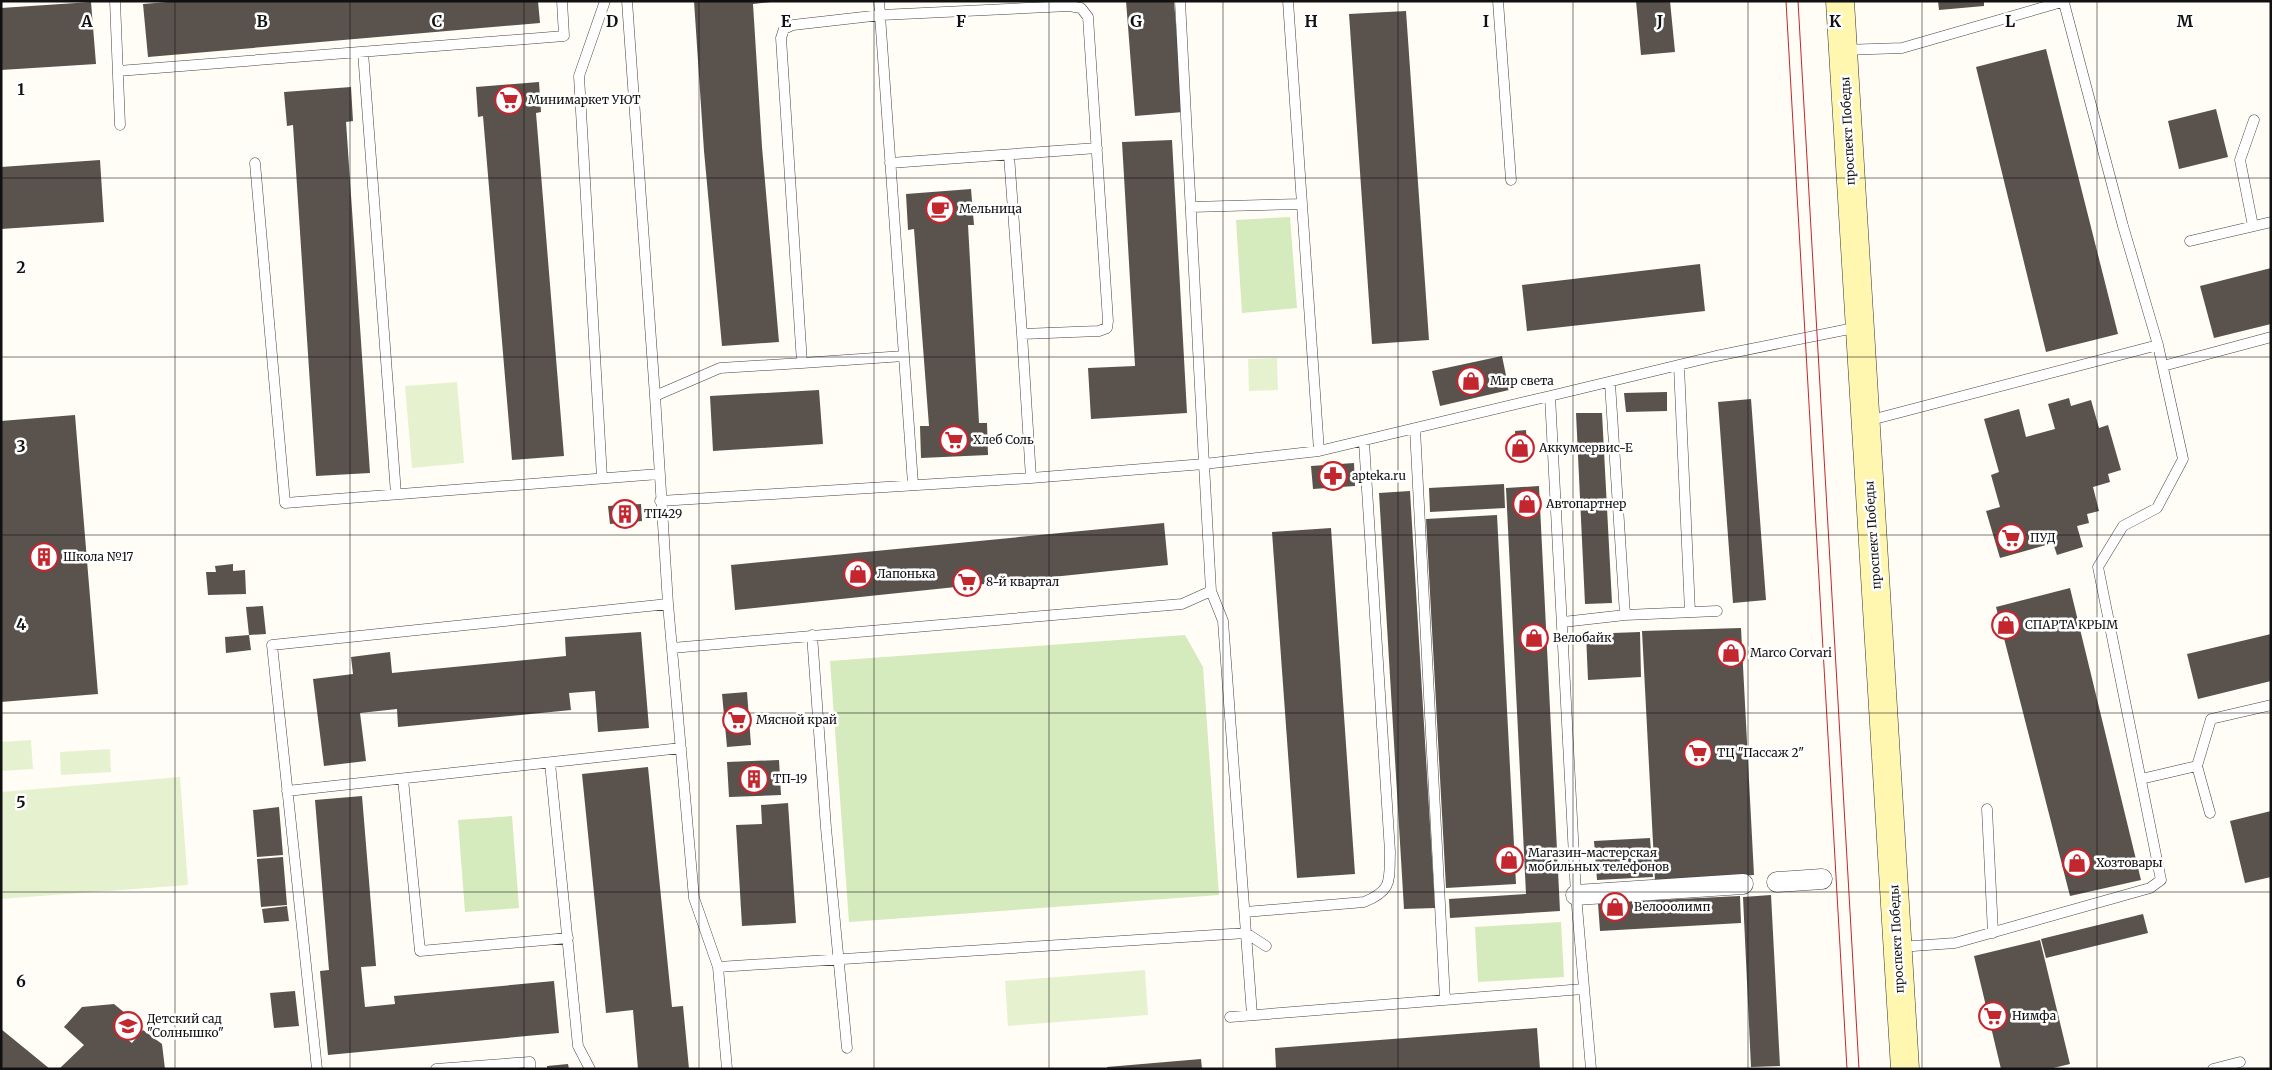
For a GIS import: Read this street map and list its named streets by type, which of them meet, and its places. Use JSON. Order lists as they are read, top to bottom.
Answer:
{
  "streets": {
    "street": ["проспект Победы"]
  },
  "places": {
    "supermarket": [
      "Минимаркет УЮТ",
      "Хлеб Соль",
      "ПУД",
      "8-й квартал",
      "Мясной край",
      "ТЦ \"Пассаж 2\"",
      "Нимфа"
    ],
    "cafe": ["Мельница"],
    "shop": [
      "Мир света",
      "Аккумсервис-Е",
      "Автопартнер",
      "Лапонька",
      "СПАРТА КРЫМ",
      "Велобайк",
      "Marco Corvari",
      "Магазин-мастерская мобильных телефонов",
      "Хозтовары",
      "Велооолимп"
    ],
    "pharmacy": ["apteka.ru"],
    "building": ["ТП429", "Школа №17", "ТП-19"],
    "school or university": ["Детский сад \"Солнышко\""]
  },
  "grid": {
    "columns": [
      "A",
      "B",
      "C",
      "D",
      "E",
      "F",
      "G",
      "H",
      "I",
      "J",
      "K",
      "L",
      "M"
    ],
    "rows": [
      "1",
      "2",
      "3",
      "4",
      "5",
      "6"
    ]
  }
}
